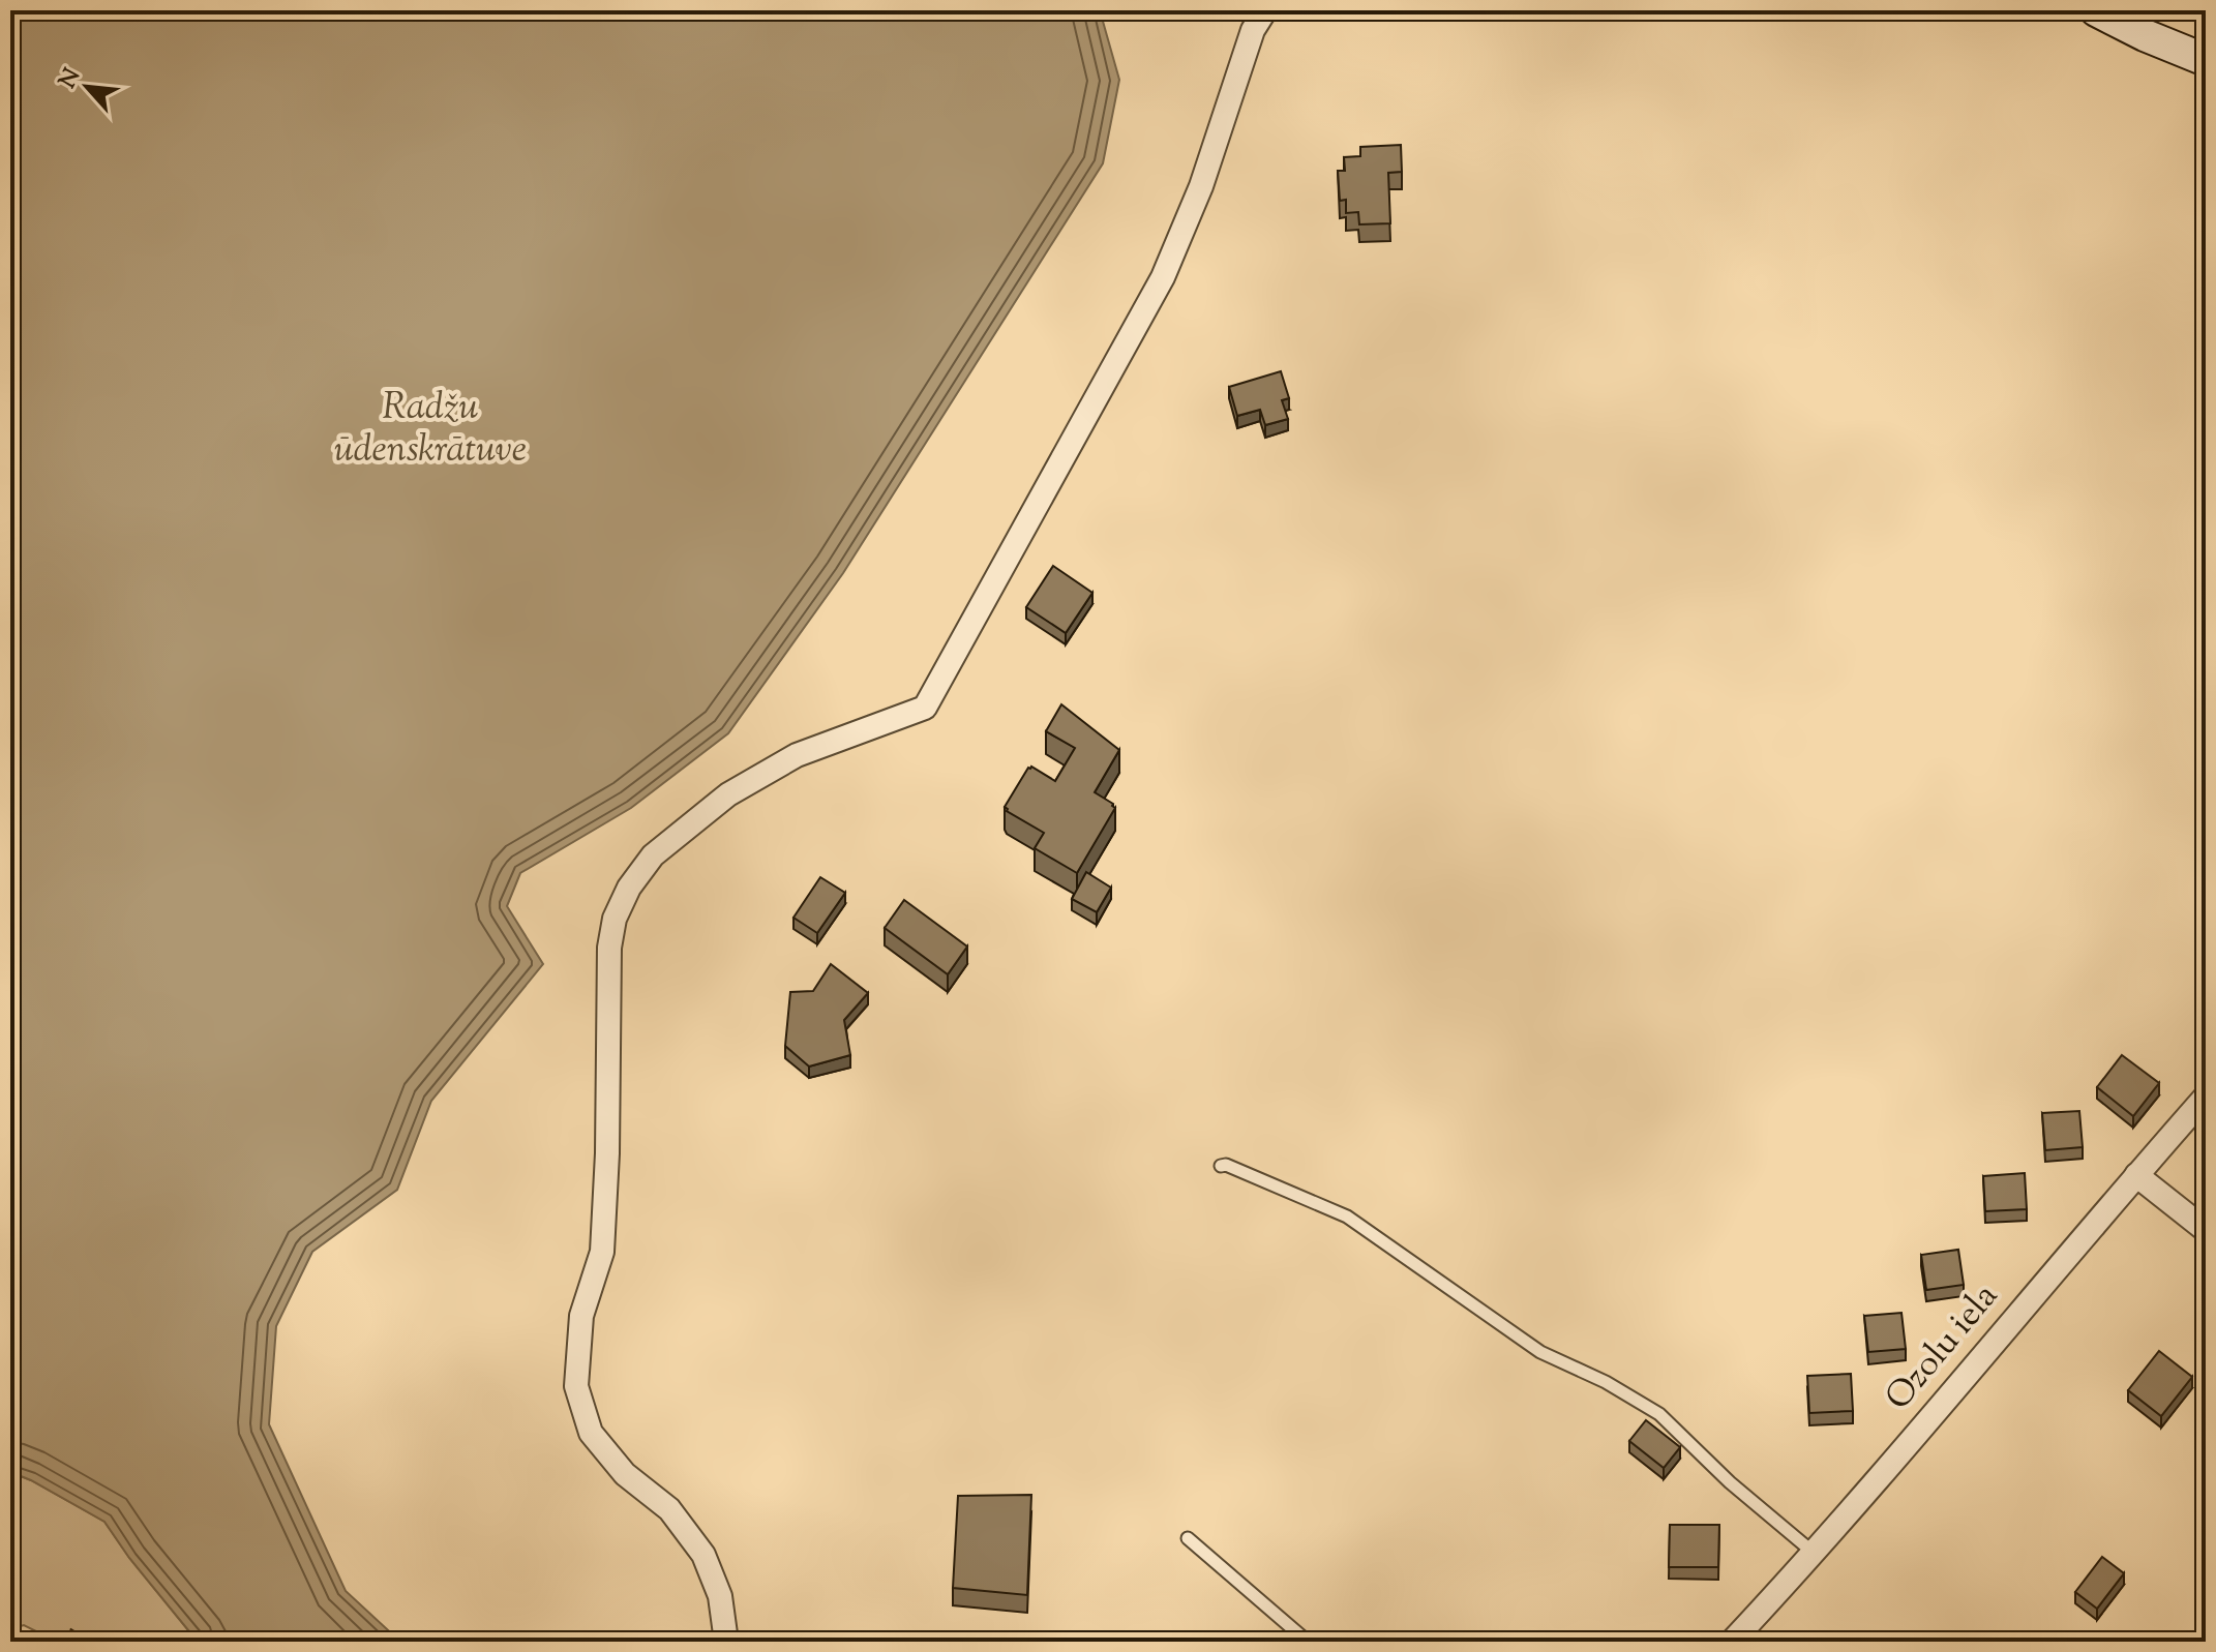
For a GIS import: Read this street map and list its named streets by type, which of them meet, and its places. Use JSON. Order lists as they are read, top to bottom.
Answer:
{
  "streets": {
    "street": ["Ozolu iela"]
  },
  "water": ["Radžu ūdenskrātuve"],
  "north": "top left"
}
